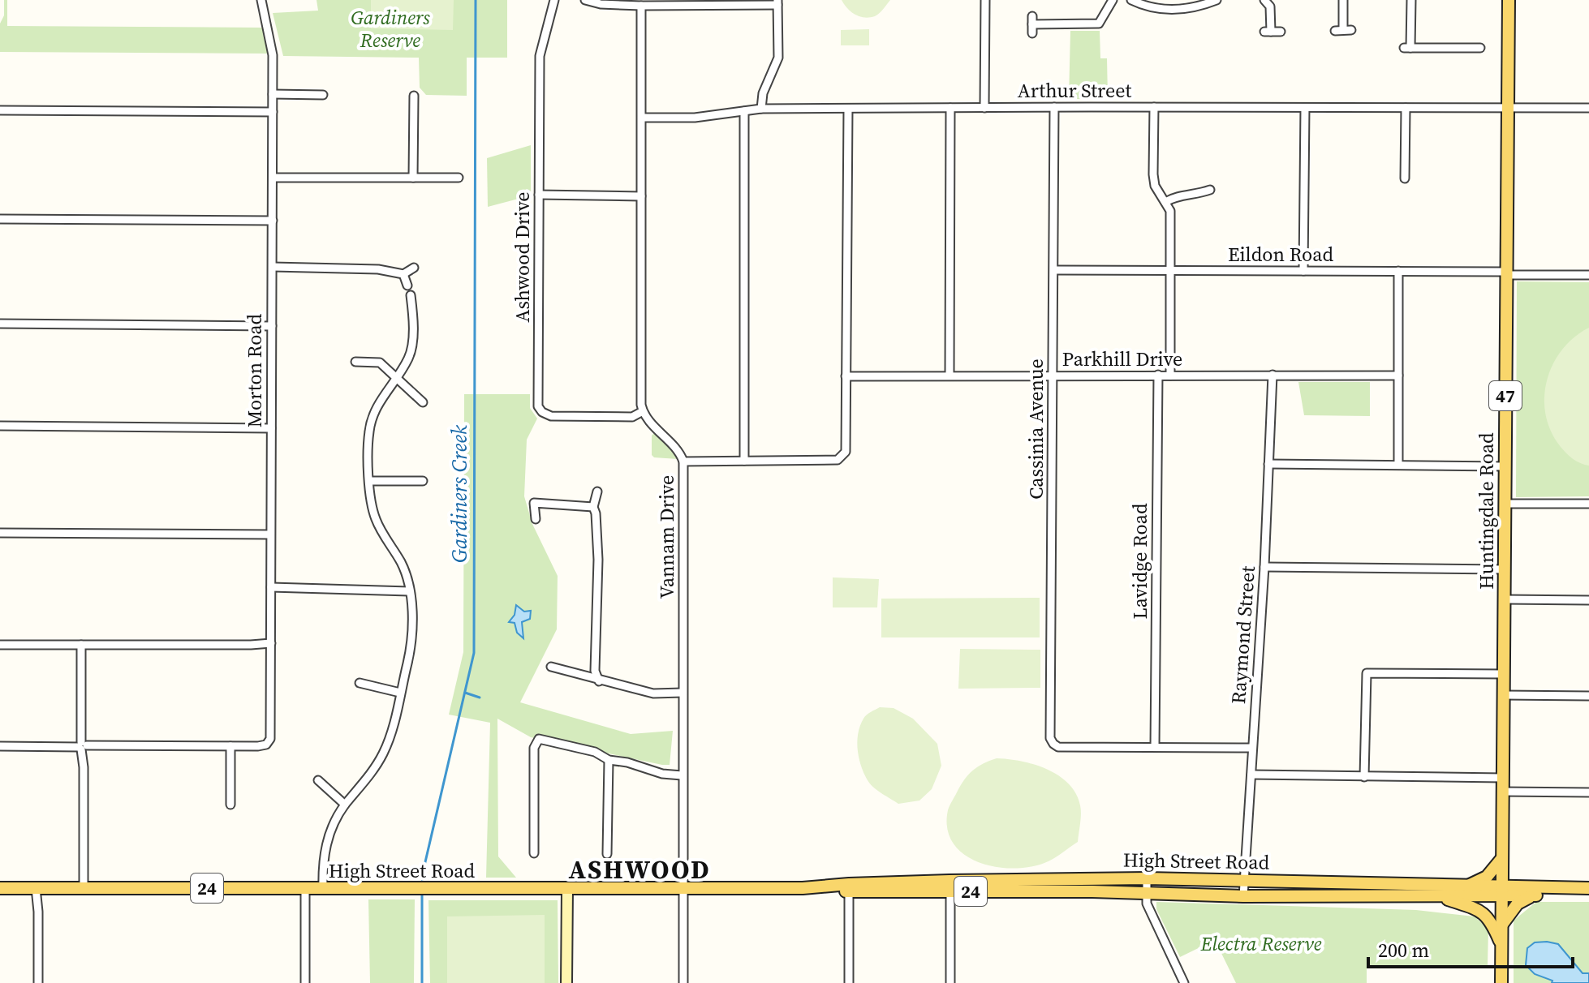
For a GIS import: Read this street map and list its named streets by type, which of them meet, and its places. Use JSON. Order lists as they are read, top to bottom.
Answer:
{
  "streets": {
    "main road": [
      "47",
      "Huntingdale Road",
      "High Street Road",
      "24"
    ],
    "street": [
      "Arthur Street",
      "Eildon Road",
      "Ashwood Drive",
      "Parkhill Drive",
      "Morton Road",
      "Cassinia Avenue",
      "Vannam Drive",
      "Lavidge Road",
      "Raymond Street"
    ]
  },
  "crossings": [
    ["Arthur Street", "Cassinia Avenue"],
    ["Arthur Street", "Huntingdale Road"],
    ["Eildon Road", "Cassinia Avenue"],
    ["Eildon Road", "Huntingdale Road"],
    ["Ashwood Drive", "Vannam Drive"],
    ["Parkhill Drive", "Cassinia Avenue"],
    ["Parkhill Drive", "Lavidge Road"],
    ["Parkhill Drive", "Raymond Street"],
    ["Cassinia Avenue", "Lavidge Road"],
    ["Huntingdale Road", "High Street Road"],
    ["Vannam Drive", "High Street Road"],
    ["Raymond Street", "High Street Road"]
  ],
  "districts": ["ASHWOOD"],
  "water": ["Gardiners Creek"],
  "parks": ["Gardiners Reserve", "Electra Reserve"],
  "scale_bar": "200 m"
}
